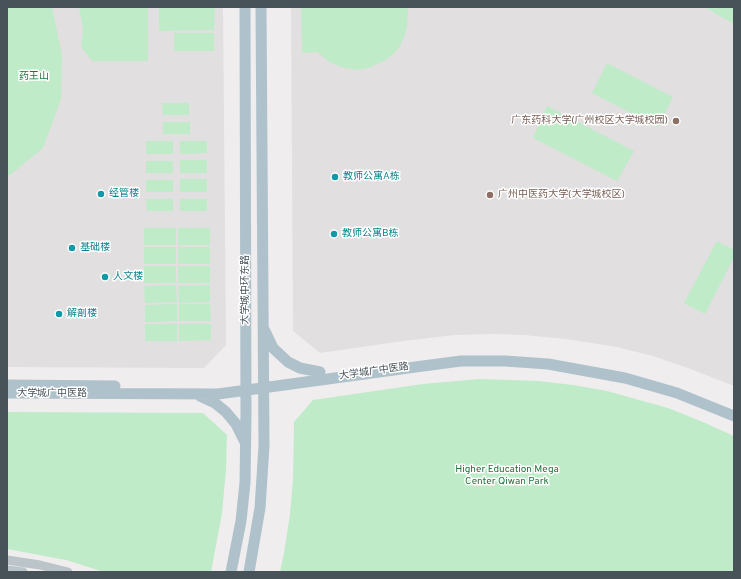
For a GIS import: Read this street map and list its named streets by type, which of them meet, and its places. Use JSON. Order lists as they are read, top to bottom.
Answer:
{
  "streets": {
    "main road": ["大学城中环东路", "大学城广中医路"]
  },
  "crossings": [
    ["大学城中环东路", "大学城广中医路"]
  ],
  "parks": ["药王山", "Higher Education Mega Center Qiwan Park"],
  "places": [
    "广东药科大学(广州校区大学城校园)",
    "教师公寓A栋",
    "经管楼",
    "广州中医药大学(大学城校区)",
    "教师公寓B栋",
    "基础楼",
    "人文楼",
    "解剖楼"
  ]
}
